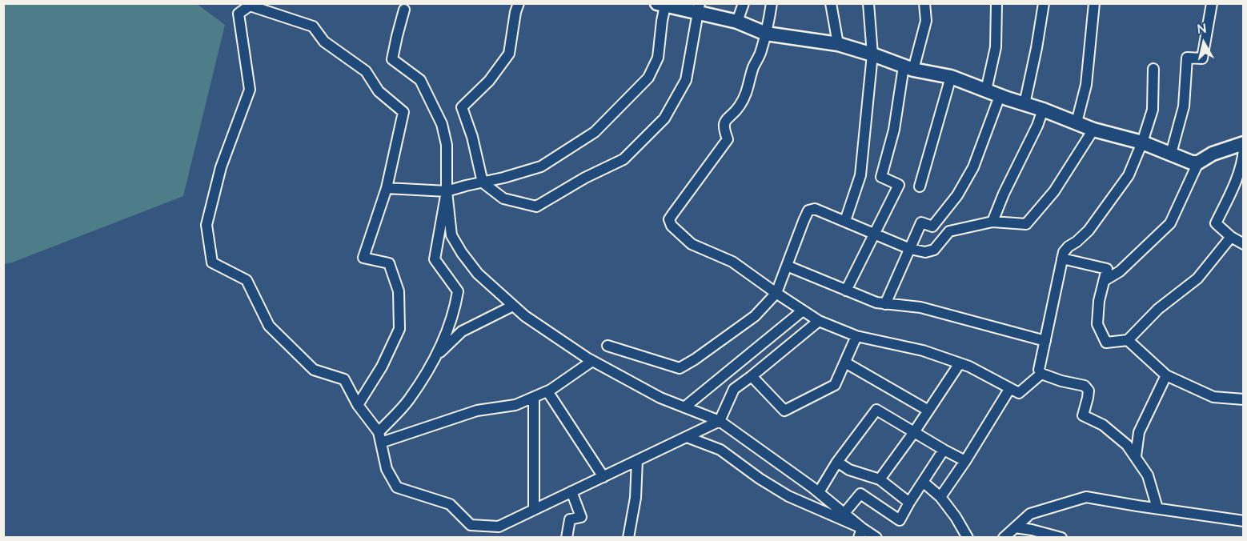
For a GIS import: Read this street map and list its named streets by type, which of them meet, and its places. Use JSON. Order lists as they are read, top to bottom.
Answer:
{
  "north": "top"
}
